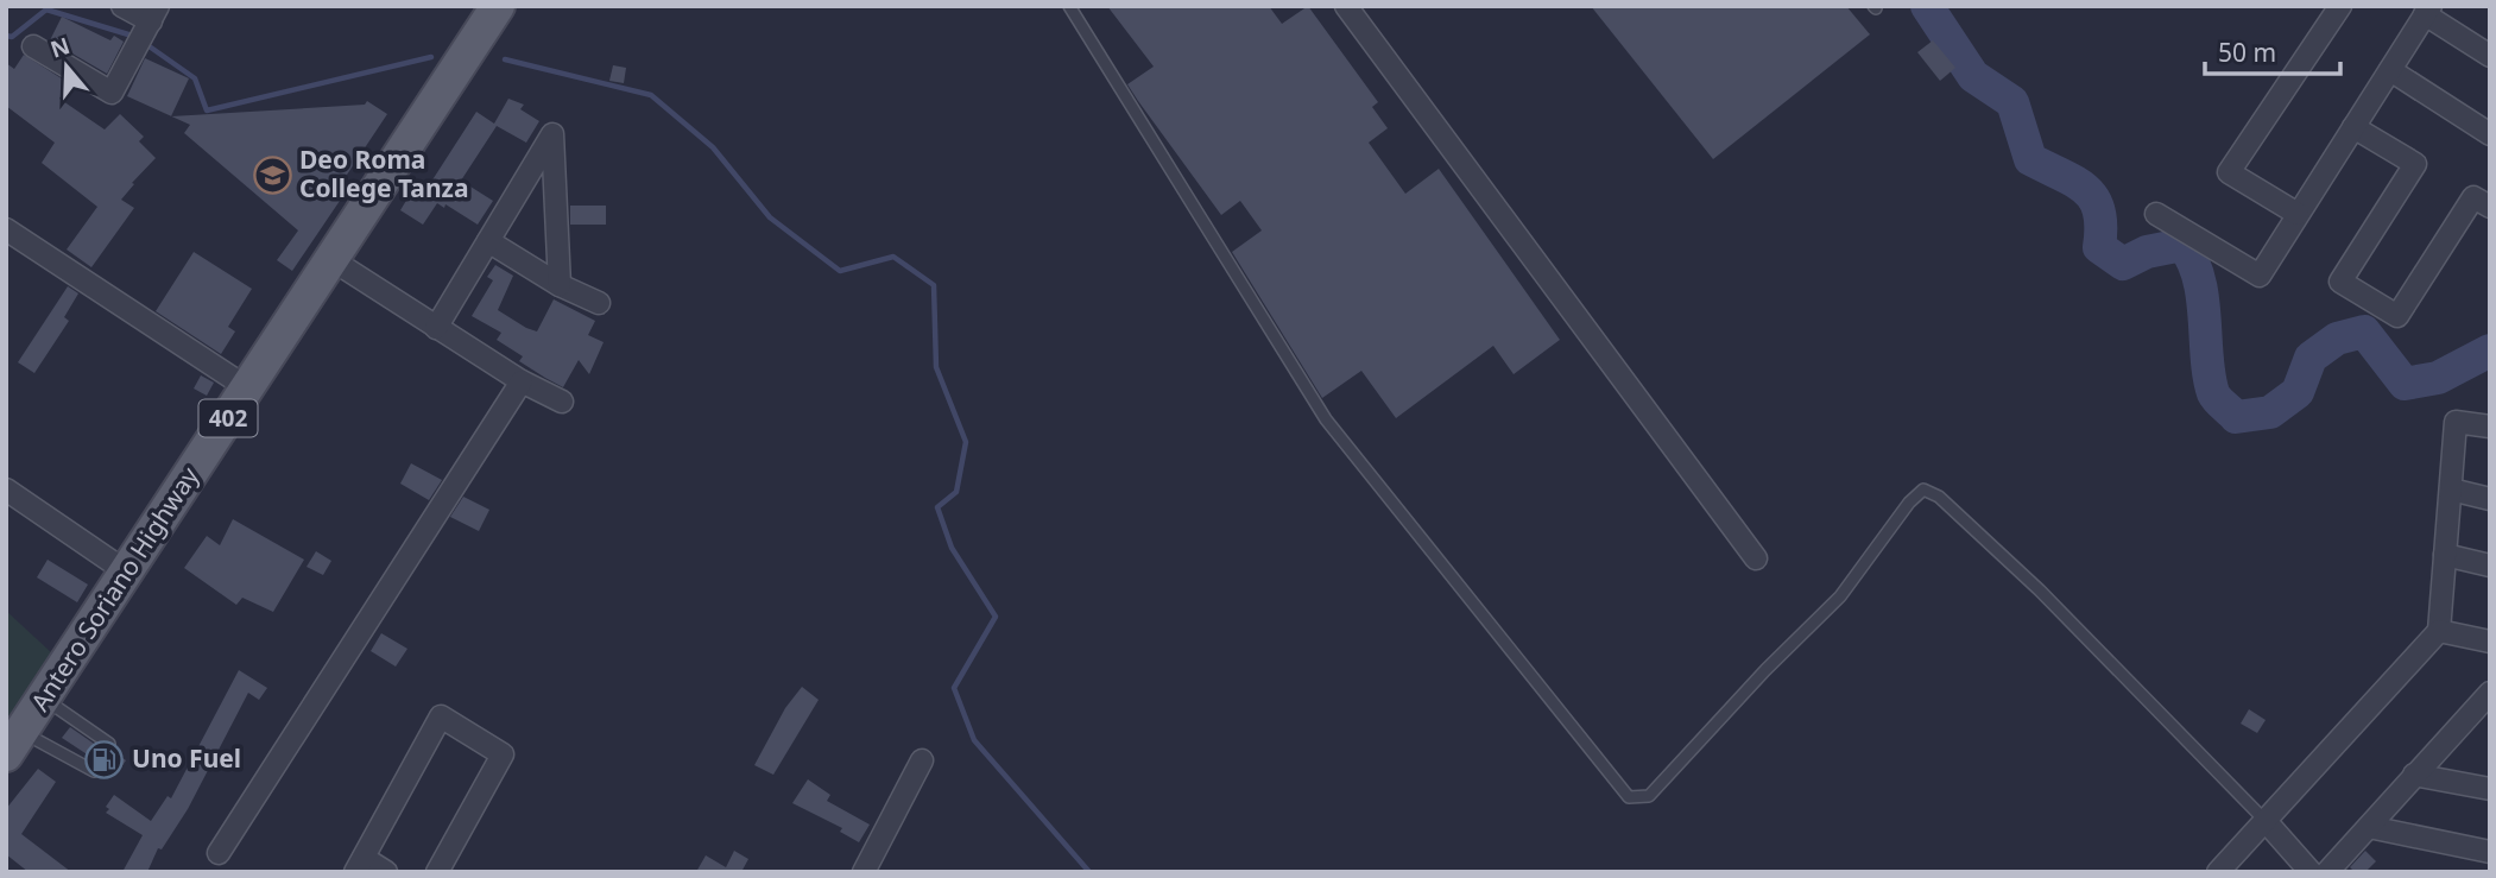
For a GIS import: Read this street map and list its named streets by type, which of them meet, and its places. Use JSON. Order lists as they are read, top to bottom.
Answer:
{
  "streets": {
    "main road": ["402", "Antero Soriano Highway"]
  },
  "places": {
    "school or university": ["Deo Roma College Tanza"],
    "fuel station": ["Uno Fuel"]
  },
  "scale_bar": "50 m",
  "north": "top"
}
